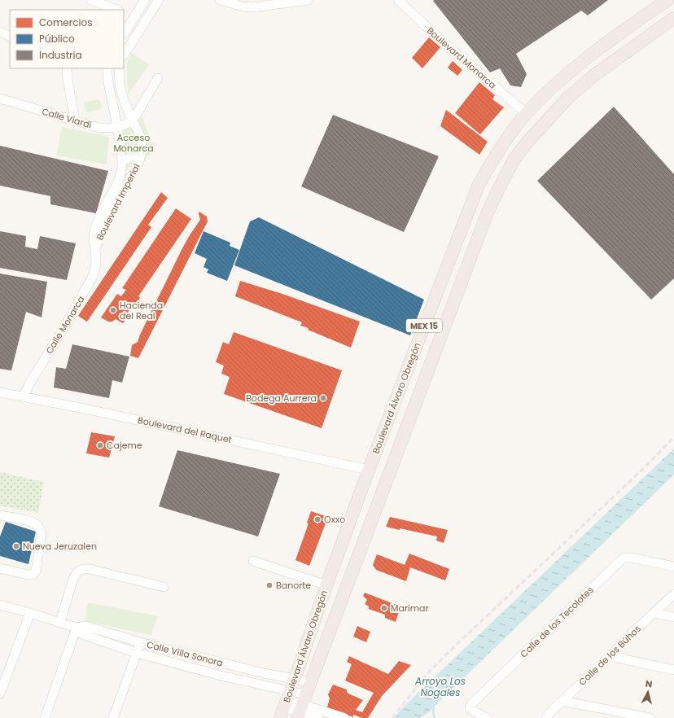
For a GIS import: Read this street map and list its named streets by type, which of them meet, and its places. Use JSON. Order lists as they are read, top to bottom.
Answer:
{
  "streets": {
    "highway": ["MEX 15", "Boulevard Álvaro Obregón"],
    "street": [
      "Boulevard Monarca",
      "Calle Viardi",
      "Boulevard Imperial",
      "Calle Monarca",
      "Boulevard del Raquet",
      "Calle de los Tecolotes",
      "Calle Villa Sonora",
      "Calle de los Búhos"
    ]
  },
  "crossings": [
    ["Boulevard Monarca", "Boulevard Álvaro Obregón"],
    ["Calle Viardi", "Boulevard Imperial"],
    ["Boulevard Imperial", "Calle Monarca"],
    ["Calle Monarca", "Boulevard del Raquet"],
    ["Boulevard Álvaro Obregón", "Boulevard del Raquet"],
    ["Boulevard Álvaro Obregón", "Calle Villa Sonora"]
  ],
  "water": ["Arroyo Los Nogales"],
  "parks": ["Acceso Monarca"],
  "places": [
    "Hacienda del Real",
    "Bodega Aurrera",
    "Cajeme",
    "Oxxo",
    "Nueva Jeruzalen",
    "Banorte",
    "Marimar"
  ],
  "legend": ["Comercios", "Público", "Industria"],
  "north": "top"
}
